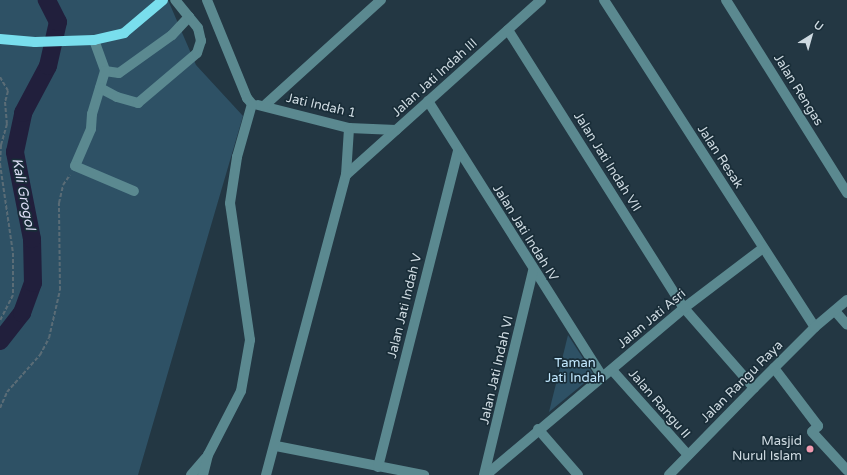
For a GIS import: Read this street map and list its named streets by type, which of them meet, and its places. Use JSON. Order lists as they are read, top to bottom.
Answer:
{
  "streets": {
    "street": [
      "Jalan Jati Indah III",
      "Jalan Rengas",
      "Jati Indah 1",
      "Jalan Resak",
      "Jalan Jati Indah VII",
      "Jalan Jati Indah IV",
      "Jalan Jati Indah V",
      "Jalan Jati Asri",
      "Jalan Jati Indah VI",
      "Jalan Rangu Raya",
      "Jalan Rangu II"
    ]
  },
  "crossings": [
    ["Jalan Jati Indah III", "Jati Indah 1"],
    ["Jalan Jati Indah III", "Jalan Jati Indah VII"],
    ["Jalan Jati Indah III", "Jalan Jati Indah IV"],
    ["Jalan Resak", "Jalan Jati Asri"],
    ["Jalan Resak", "Jalan Rangu Raya"],
    ["Jalan Jati Indah VII", "Jalan Jati Asri"],
    ["Jalan Jati Indah VII", "Jalan Rangu Raya"],
    ["Jalan Jati Indah IV", "Jalan Jati Indah V"],
    ["Jalan Jati Indah IV", "Jalan Jati Asri"],
    ["Jalan Jati Indah IV", "Jalan Jati Indah VI"],
    ["Jalan Jati Asri", "Jalan Jati Indah VI"],
    ["Jalan Jati Asri", "Jalan Rangu II"],
    ["Jalan Rangu Raya", "Jalan Rangu II"]
  ],
  "water": ["Kali Grogol"],
  "parks": ["Taman Jati Indah"],
  "places": ["Masjid Nurul Islam"],
  "north": "top right"
}
